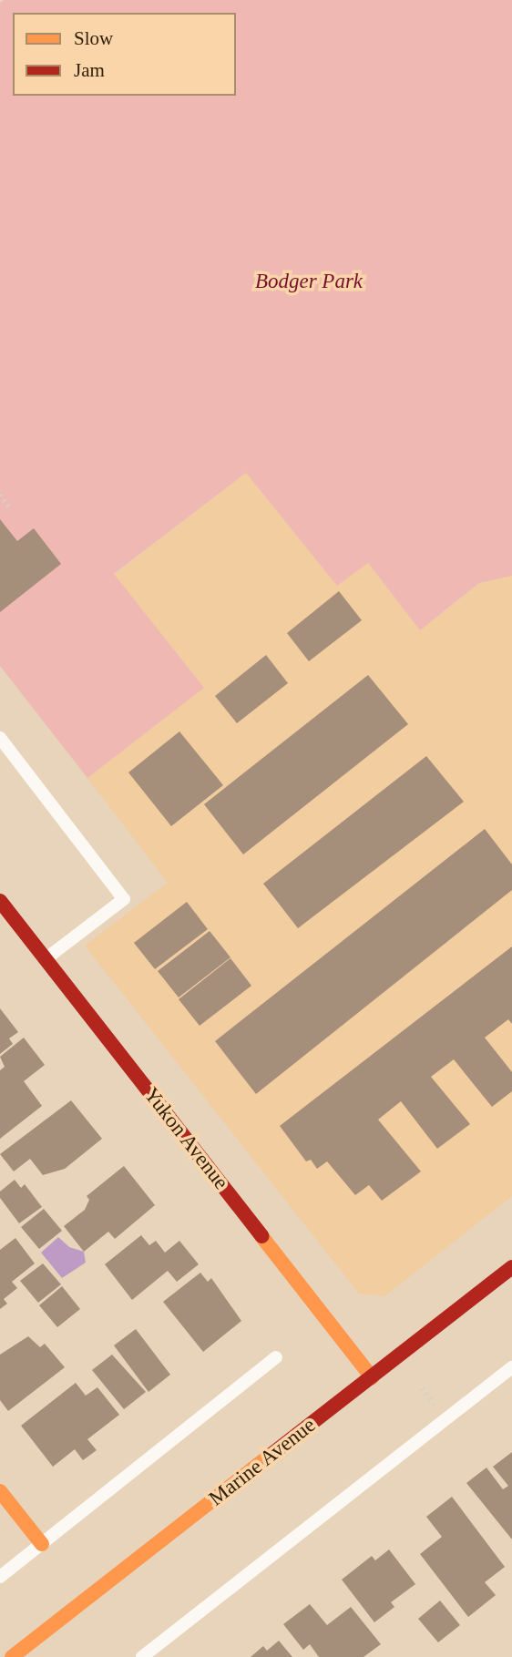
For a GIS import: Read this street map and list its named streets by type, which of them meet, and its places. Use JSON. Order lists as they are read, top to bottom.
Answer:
{
  "streets": {
    "street": ["Yukon Avenue", "Marine Avenue"]
  },
  "crossings": [
    ["Yukon Avenue", "Marine Avenue"]
  ],
  "parks": ["Bodger Park"],
  "legend": ["Slow", "Jam"]
}
